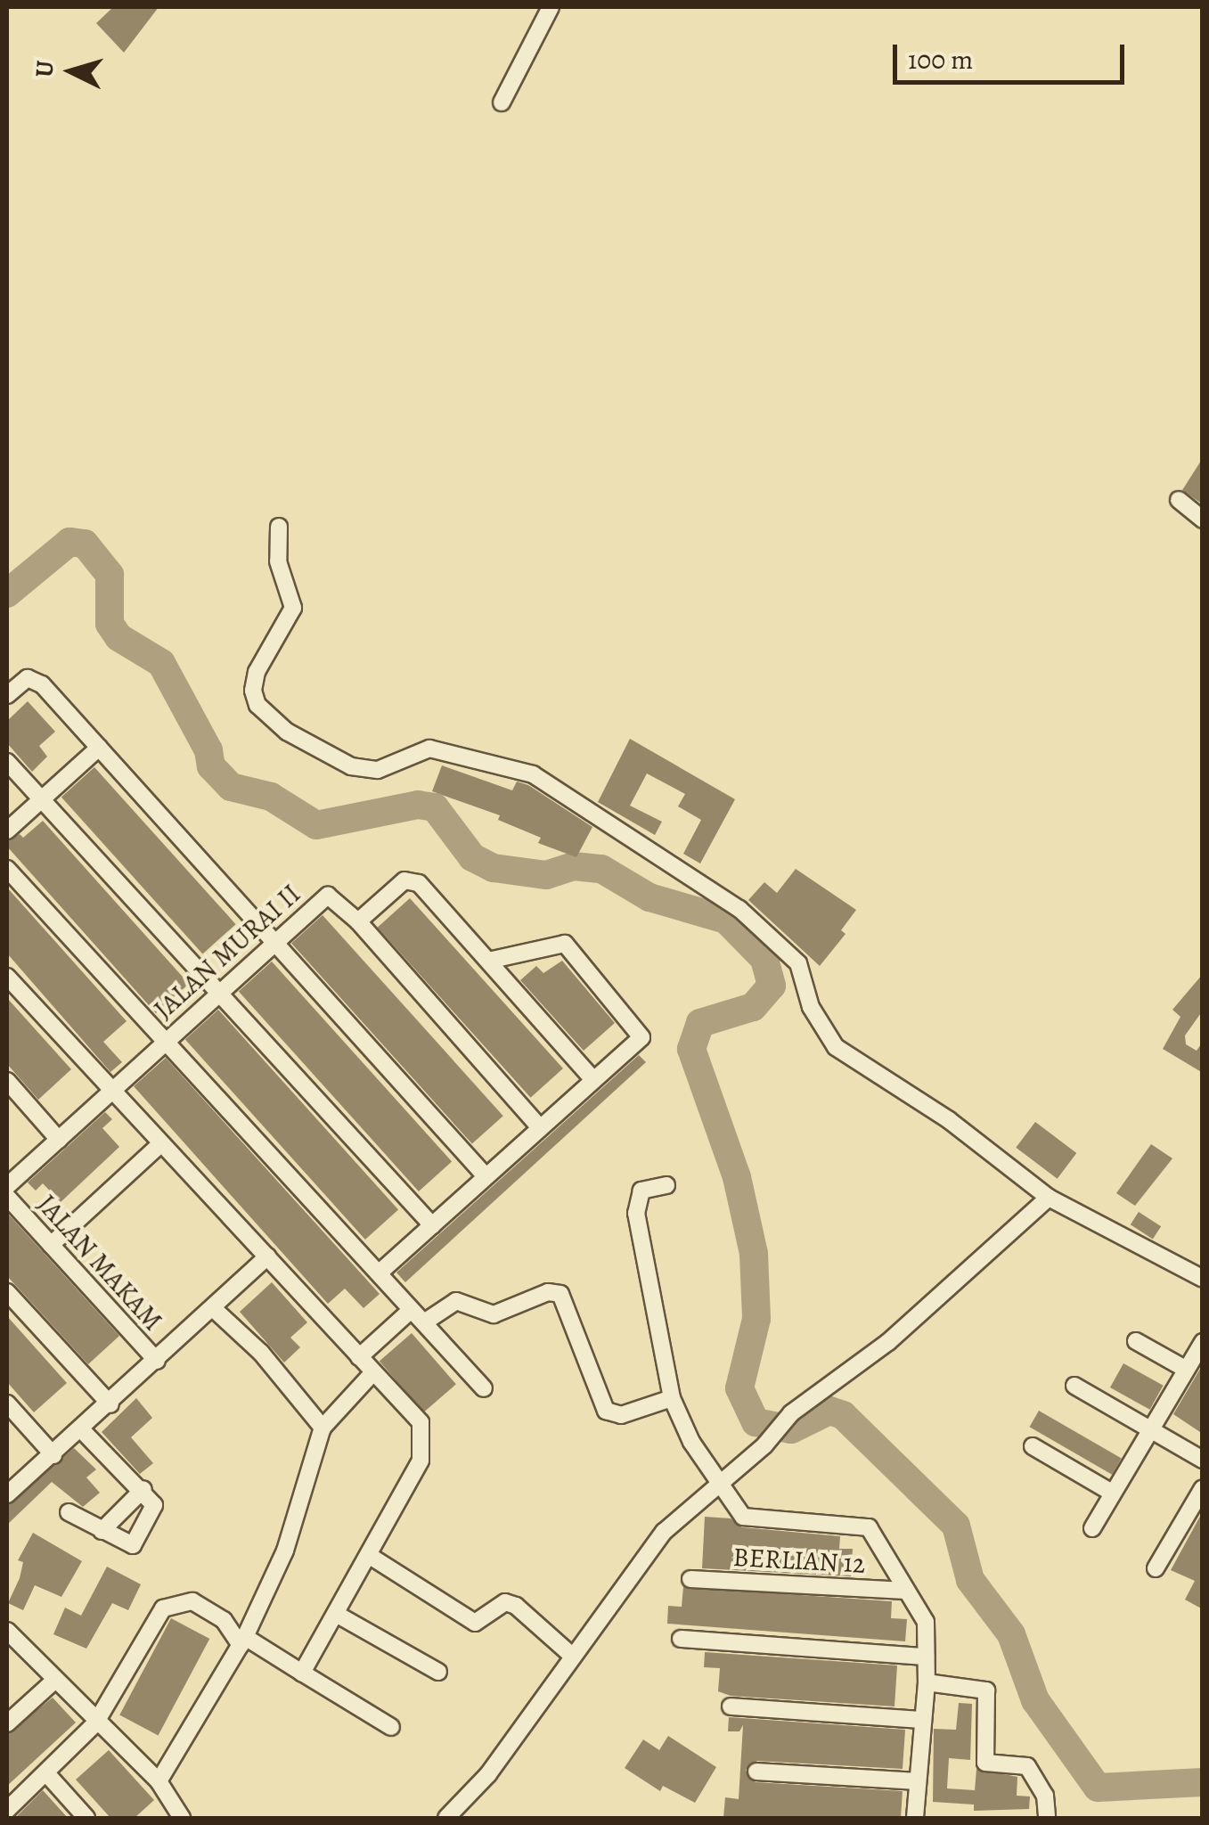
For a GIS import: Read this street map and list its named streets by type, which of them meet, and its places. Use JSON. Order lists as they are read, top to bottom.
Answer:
{
  "streets": {
    "street": ["JALAN MURAI II", "JALAN MAKAM", "BERLIAN 12"]
  },
  "scale_bar": "100 m",
  "north": "left"
}
